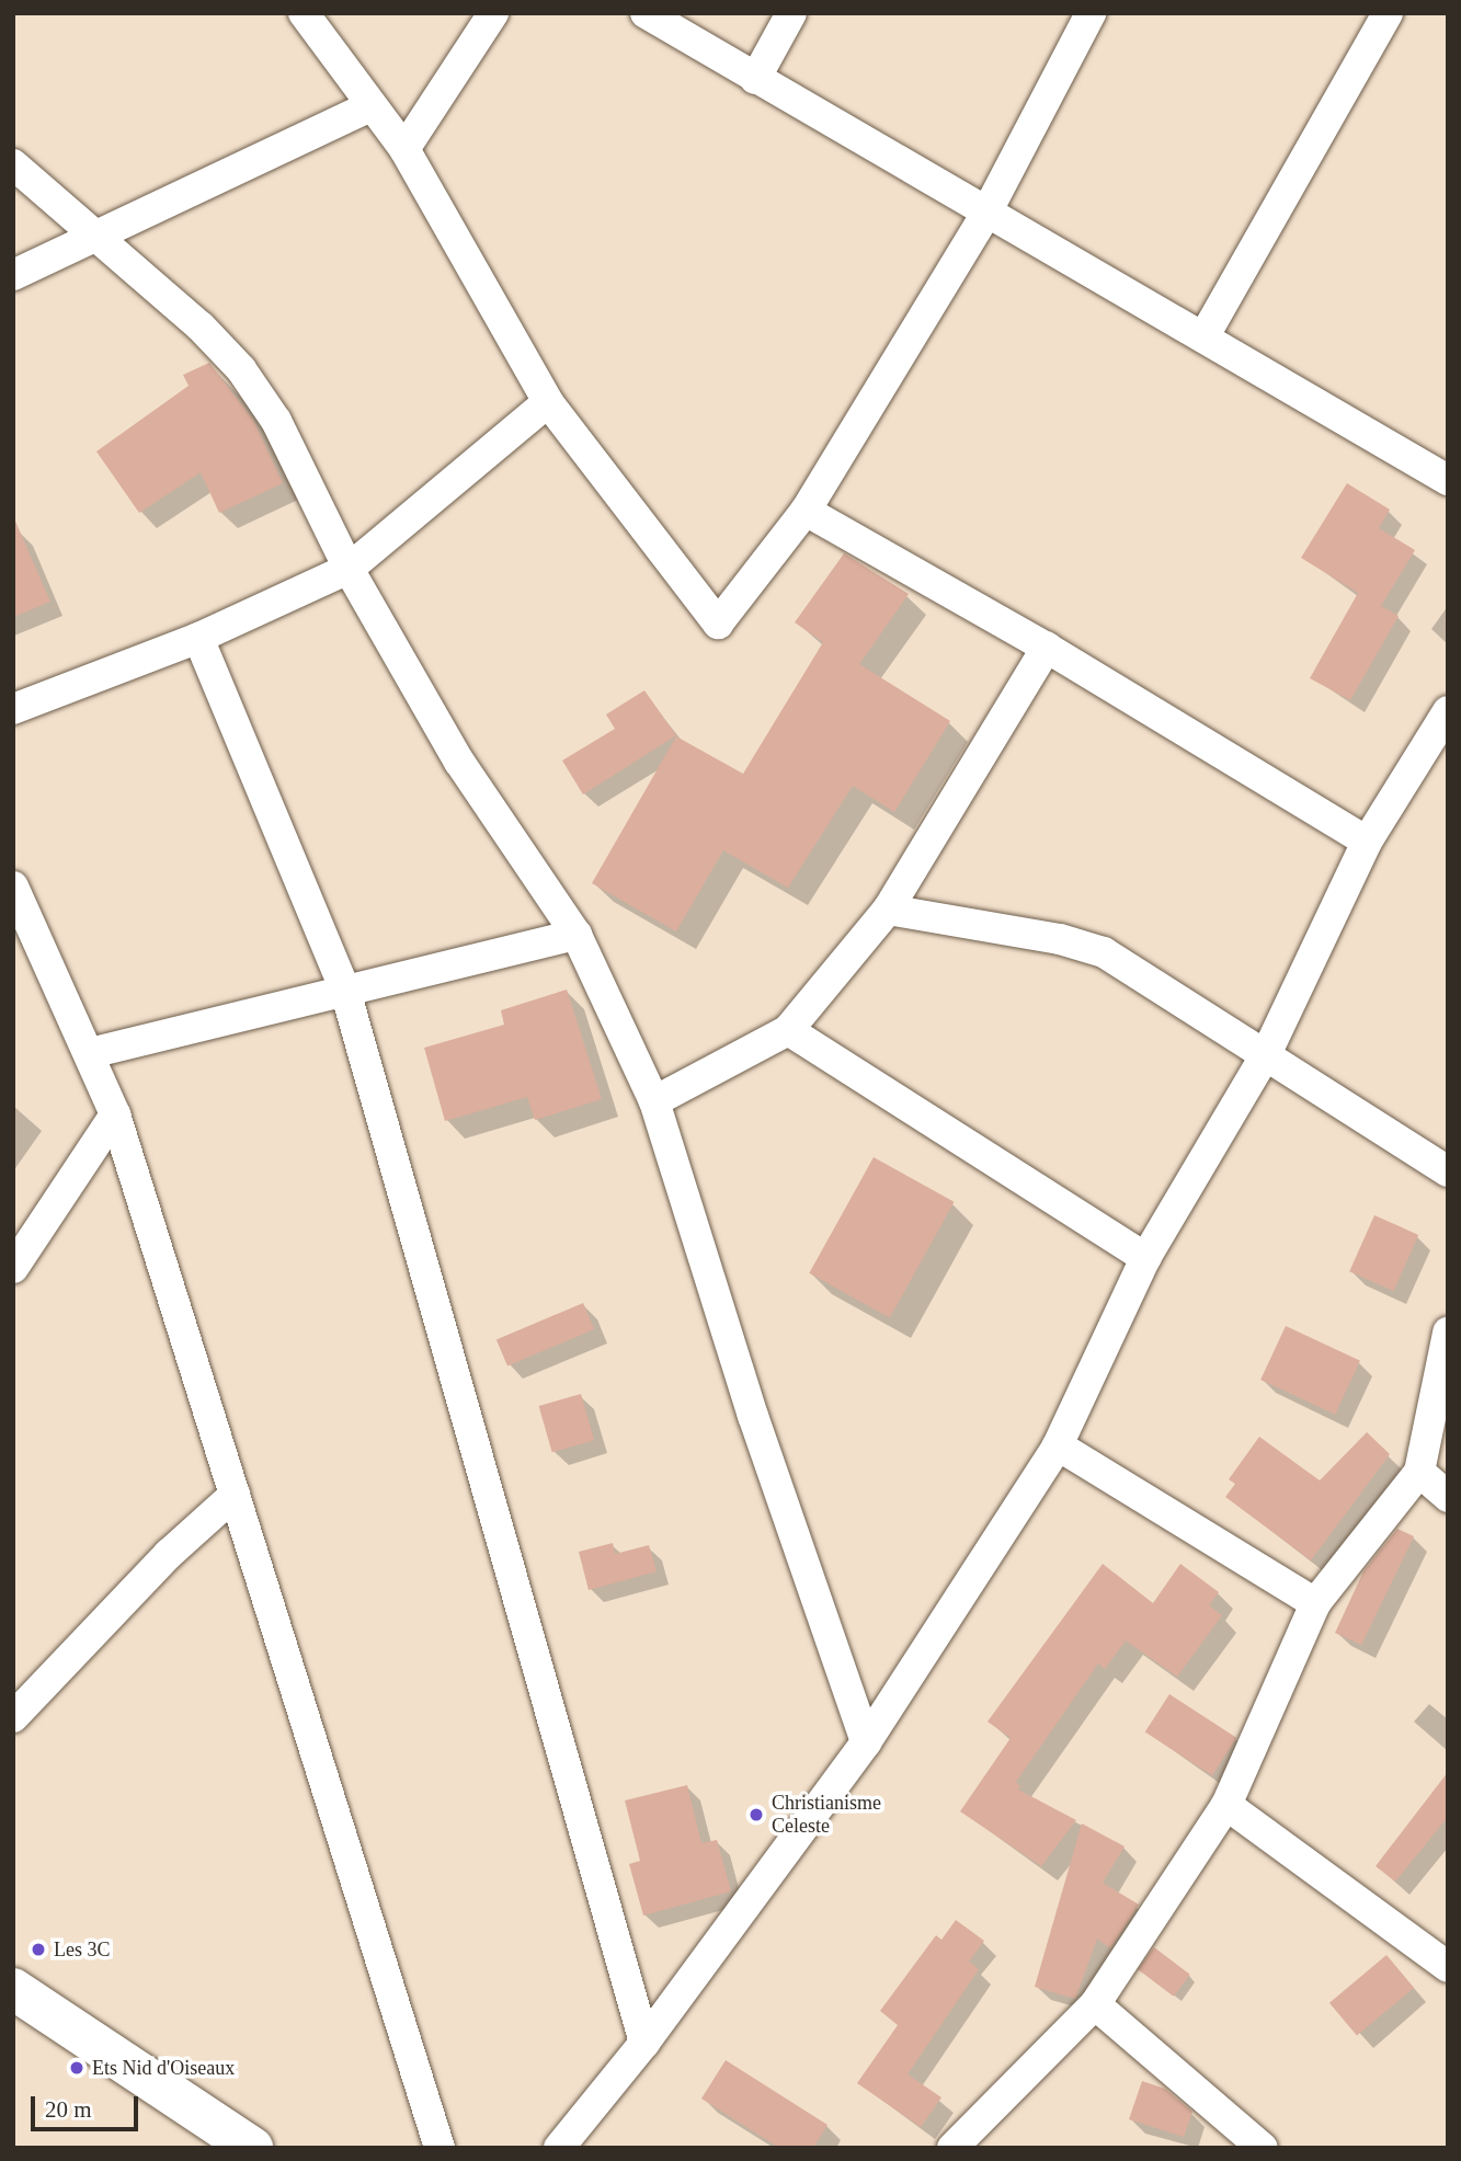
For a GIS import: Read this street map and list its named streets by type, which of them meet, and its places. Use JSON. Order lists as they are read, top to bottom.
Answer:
{
  "places": ["Christianisme Celeste", "Les 3C", "Ets Nid d'Oiseaux"],
  "scale_bar": "20 m"
}
